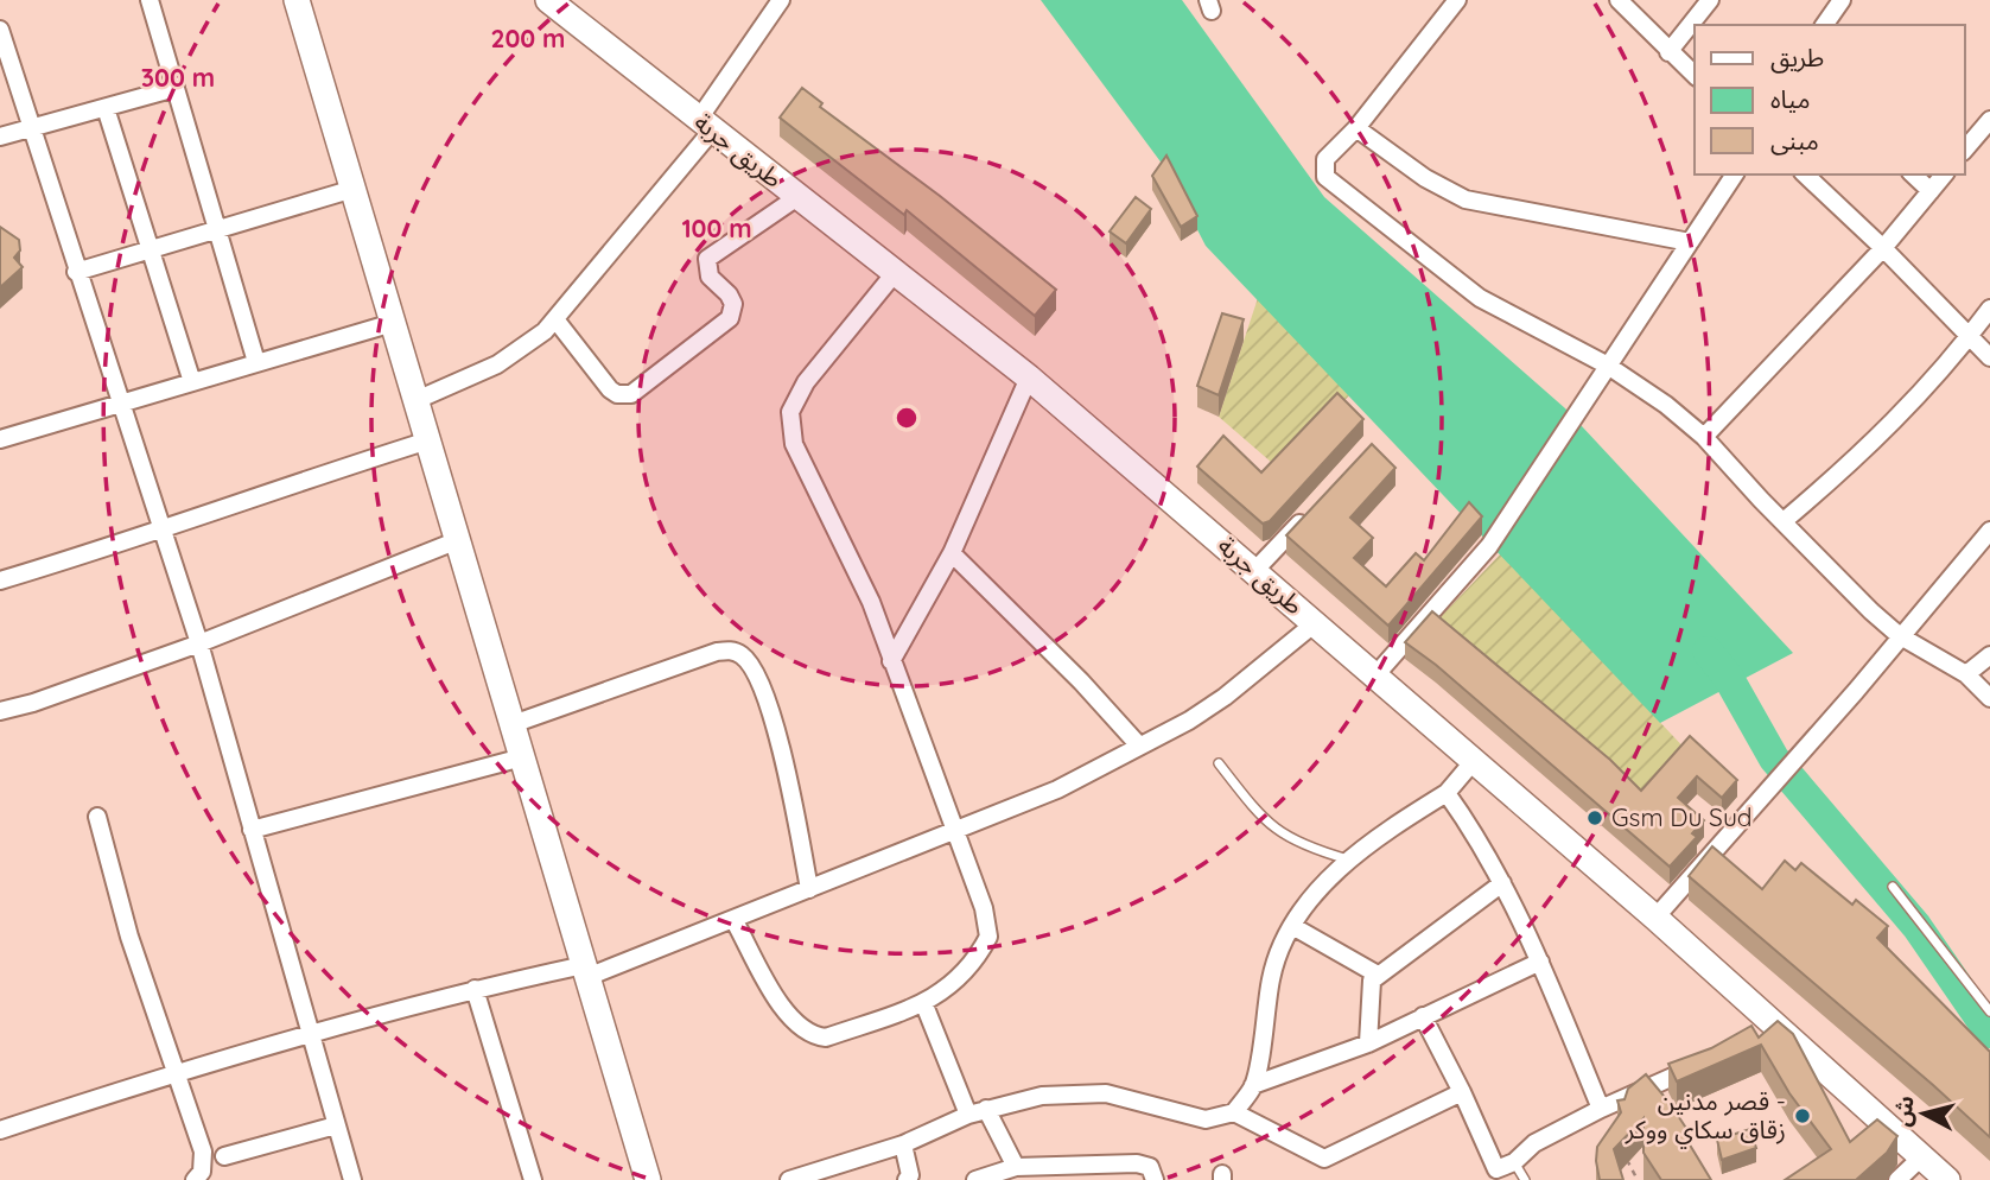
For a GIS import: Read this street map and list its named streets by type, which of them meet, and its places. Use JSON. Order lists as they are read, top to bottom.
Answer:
{
  "streets": {
    "main road": ["طريق جربة"]
  },
  "places": ["Gsm Du Sud", "قصر مدنين - زقاق سكاي ووكر"],
  "legend": ["طريق", "مياه", "مبنى"],
  "north": "left",
  "rings": ["200 m", "300 m", "100 m"]
}
